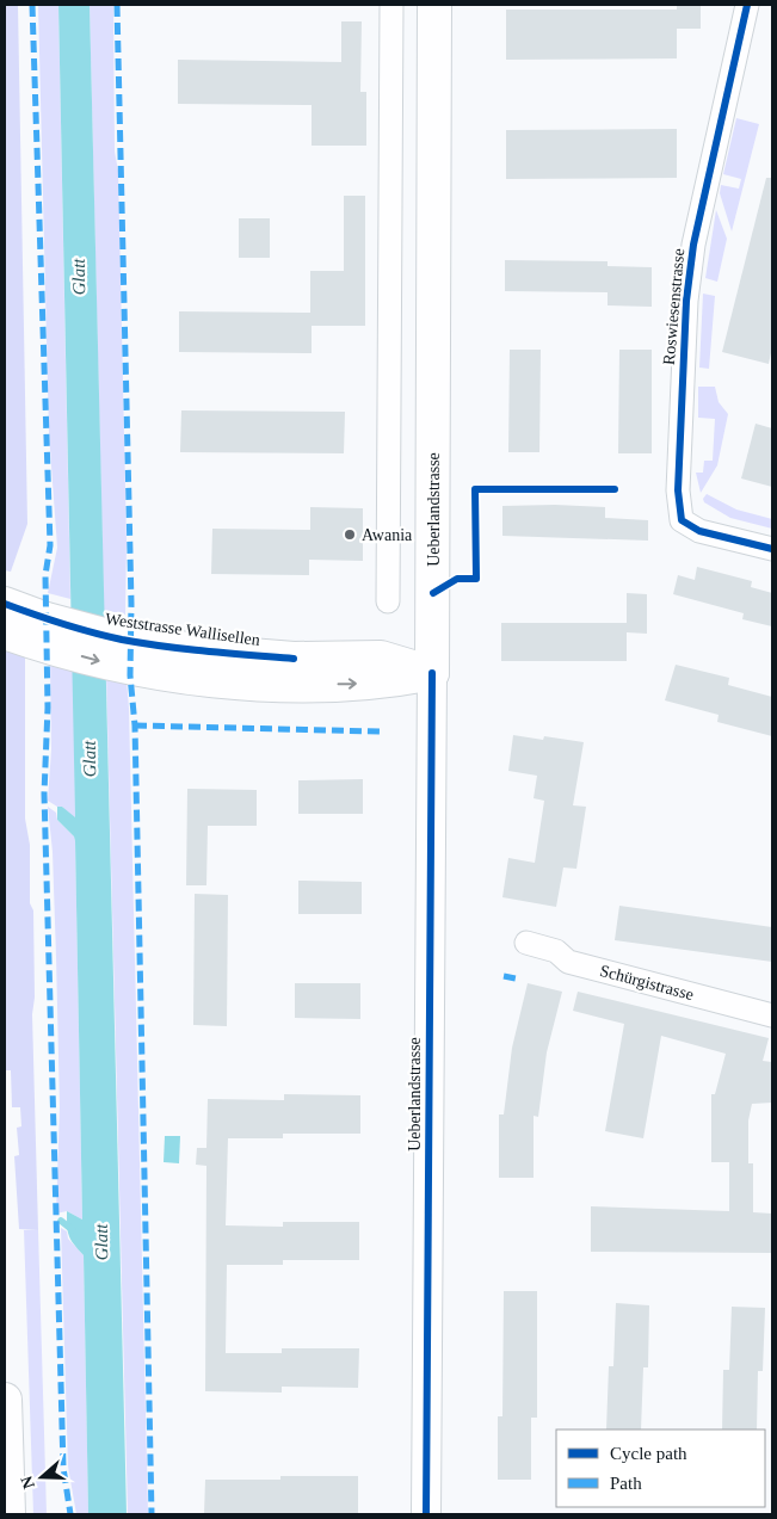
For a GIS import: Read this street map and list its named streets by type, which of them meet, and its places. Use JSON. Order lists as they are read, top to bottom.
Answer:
{
  "streets": {
    "main road": ["Ueberlandstrasse", "Weststrasse Wallisellen"],
    "street": ["Roswiesenstrasse", "Schürgistrasse"]
  },
  "crossings": [
    ["Ueberlandstrasse", "Weststrasse Wallisellen"]
  ],
  "water": ["Glatt"],
  "places": ["Awania"],
  "legend": ["Cycle path", "Path"],
  "north": "left"
}
